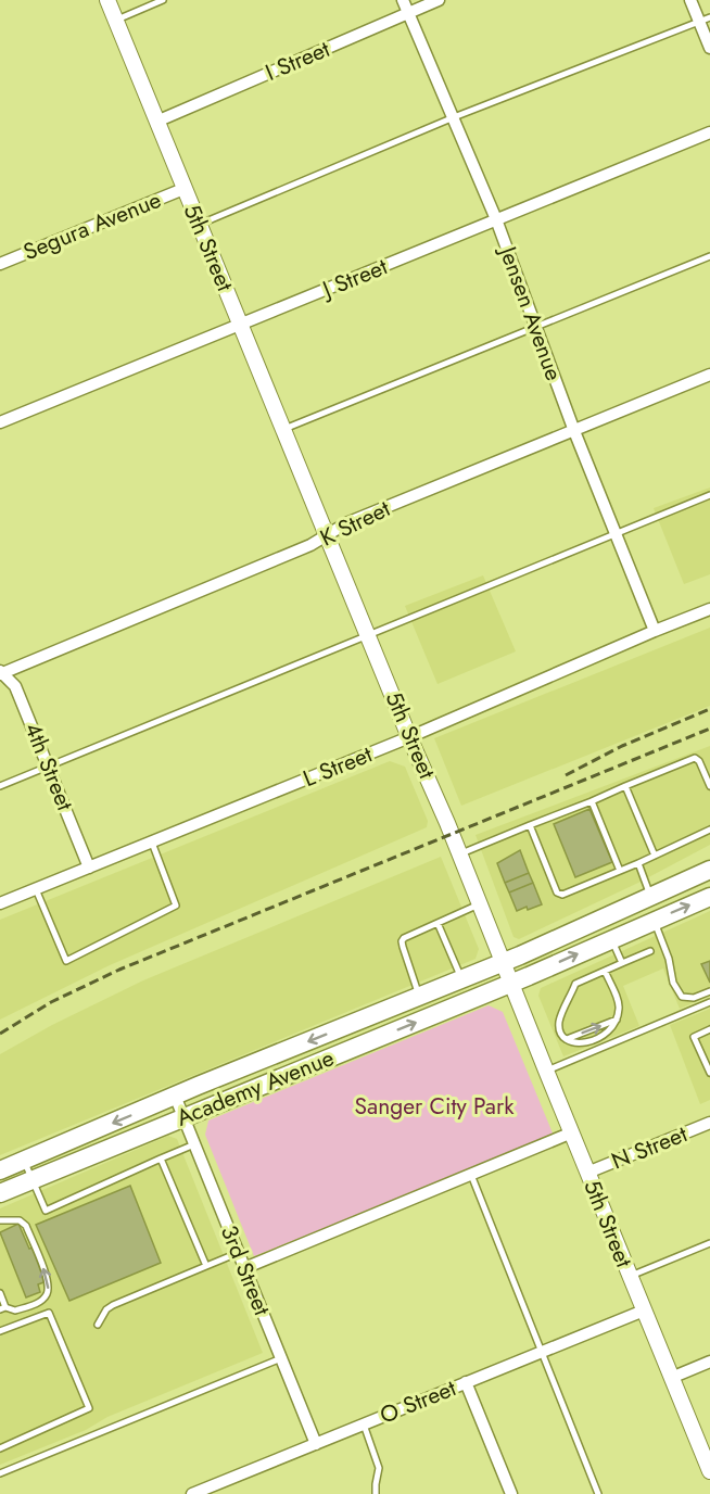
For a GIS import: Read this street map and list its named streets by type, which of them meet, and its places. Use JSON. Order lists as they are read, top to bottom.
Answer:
{
  "streets": {
    "main road": ["Academy Avenue"],
    "street": [
      "I Street",
      "Segura Avenue",
      "5th Street",
      "J Street",
      "Jensen Avenue",
      "K Street",
      "4th Street",
      "L Street",
      "N Street",
      "3rd Street",
      "O Street"
    ]
  },
  "crossings": [
    ["I Street", "5th Street"],
    ["I Street", "Jensen Avenue"],
    ["Segura Avenue", "5th Street"],
    ["5th Street", "J Street"],
    ["5th Street", "K Street"],
    ["5th Street", "L Street"],
    ["5th Street", "Academy Avenue"],
    ["5th Street", "N Street"],
    ["5th Street", "O Street"],
    ["J Street", "Jensen Avenue"],
    ["Jensen Avenue", "K Street"],
    ["Jensen Avenue", "L Street"],
    ["K Street", "4th Street"],
    ["4th Street", "L Street"],
    ["Academy Avenue", "3rd Street"],
    ["3rd Street", "O Street"]
  ],
  "parks": ["Sanger City Park"]
}
